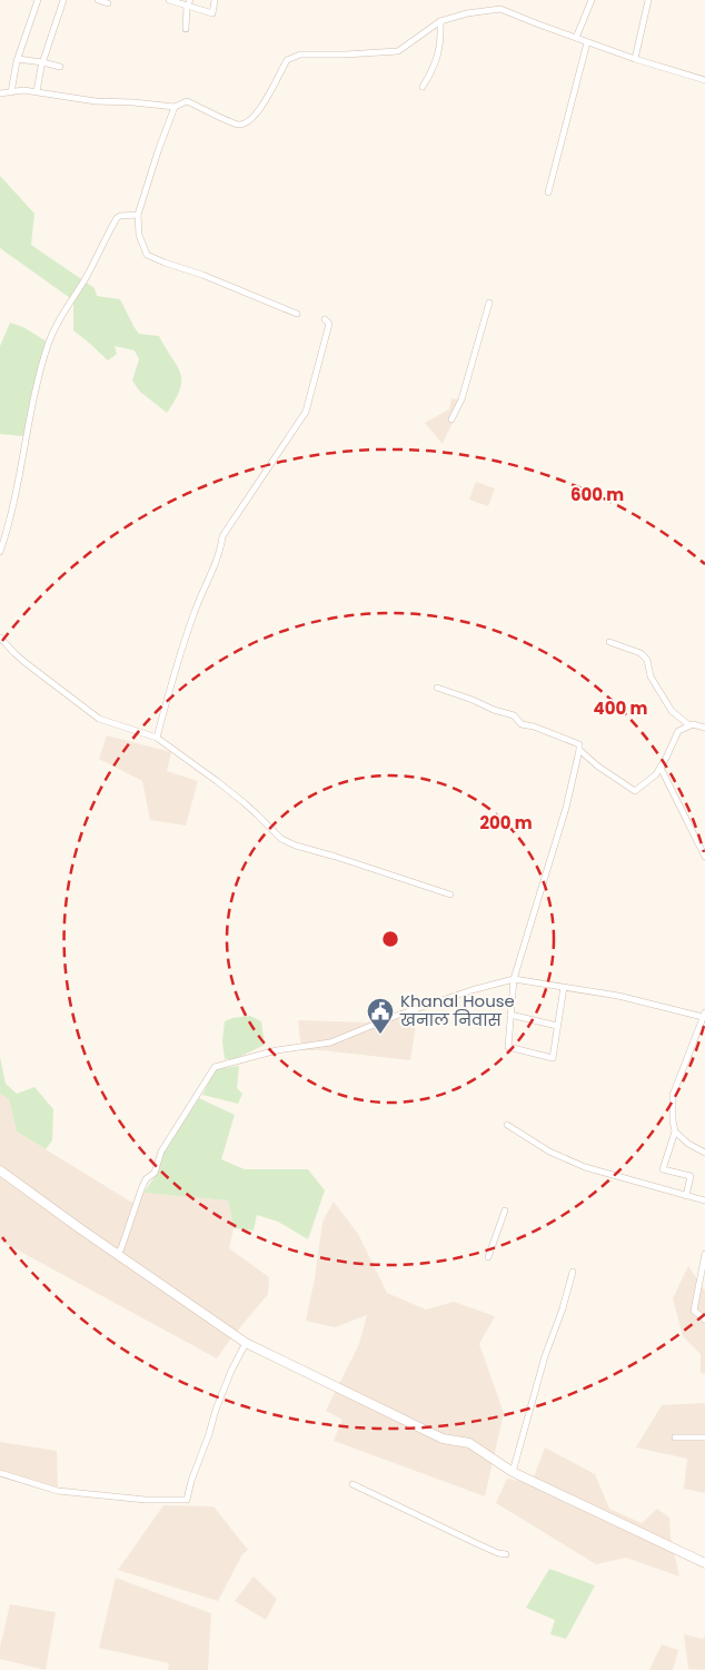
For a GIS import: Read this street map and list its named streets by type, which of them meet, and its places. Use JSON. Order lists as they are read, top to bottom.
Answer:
{
  "places": {
    "public building": ["Khanal House खनाल निवास"]
  },
  "rings": ["600 m", "400 m", "200 m"]
}
